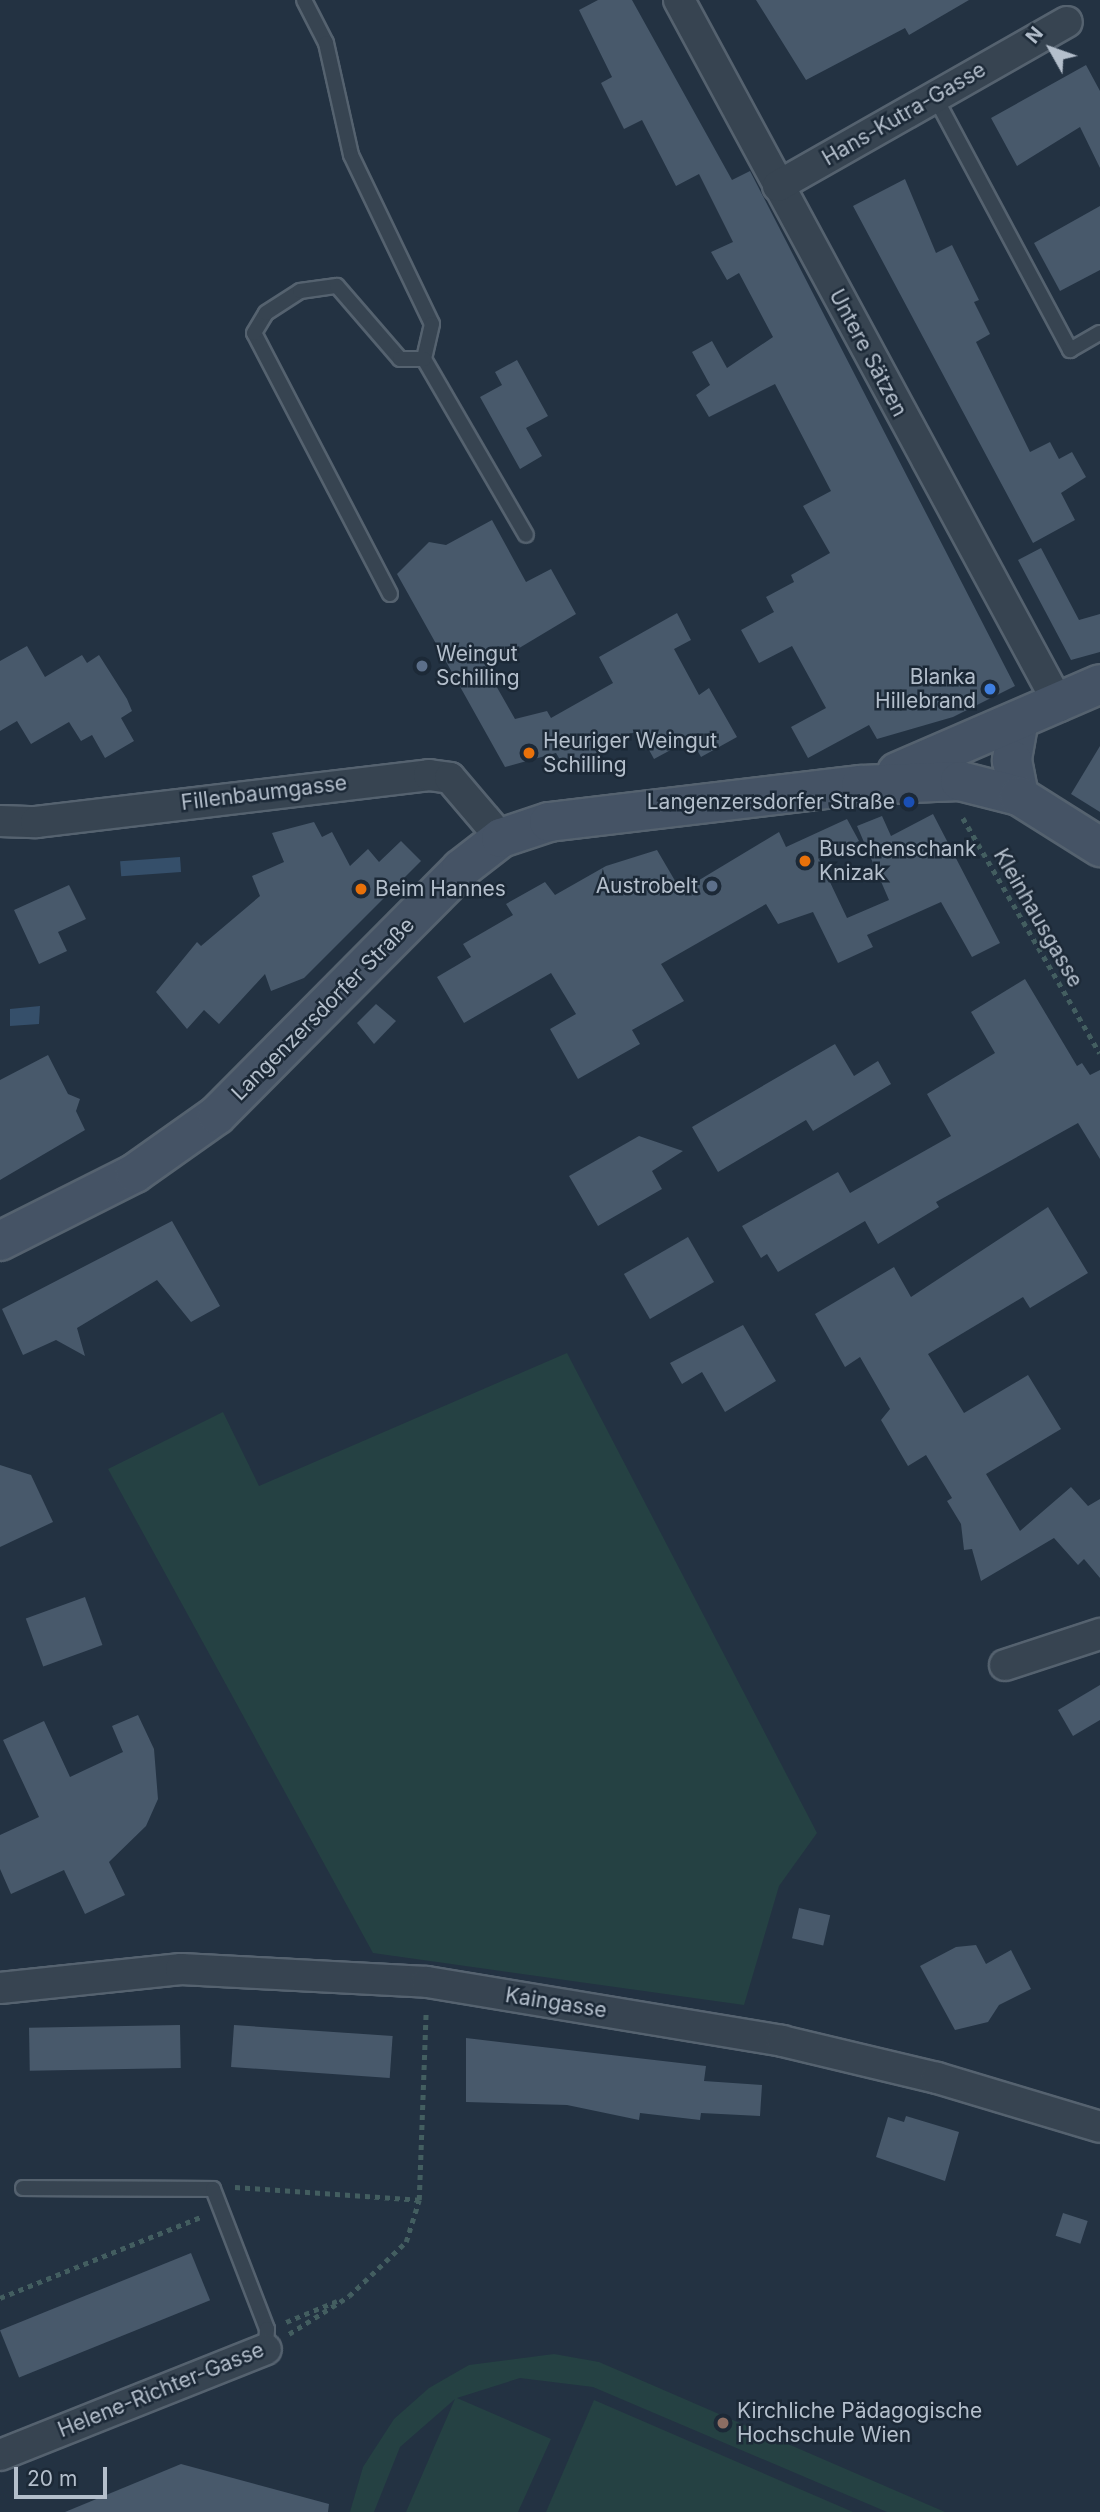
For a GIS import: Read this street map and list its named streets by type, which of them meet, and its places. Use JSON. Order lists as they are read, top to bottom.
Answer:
{
  "streets": {
    "main road": ["Langenzersdorfer Straße"],
    "street": [
      "Hans-Kutra-Gasse",
      "Untere Sätzen",
      "Fillenbaumgasse",
      "Kaingasse",
      "Helene-Richter-Gasse"
    ],
    "path": ["Kleinhausgasse"]
  },
  "crossings": [
    ["Hans-Kutra-Gasse", "Untere Sätzen"],
    ["Untere Sätzen", "Langenzersdorfer Straße"],
    ["Fillenbaumgasse", "Langenzersdorfer Straße"],
    ["Kaingasse", "Helene-Richter-Gasse"]
  ],
  "places": [
    "Weingut Schilling",
    "Blanka Hillebrand",
    "Heuriger Weingut Schilling",
    "Langenzersdorfer Straße",
    "Buschenschank Knizak",
    "Austrobelt",
    "Beim Hannes",
    "Kirchliche Pädagogische Hochschule Wien"
  ],
  "scale_bar": "20 m",
  "north": "top left"
}
